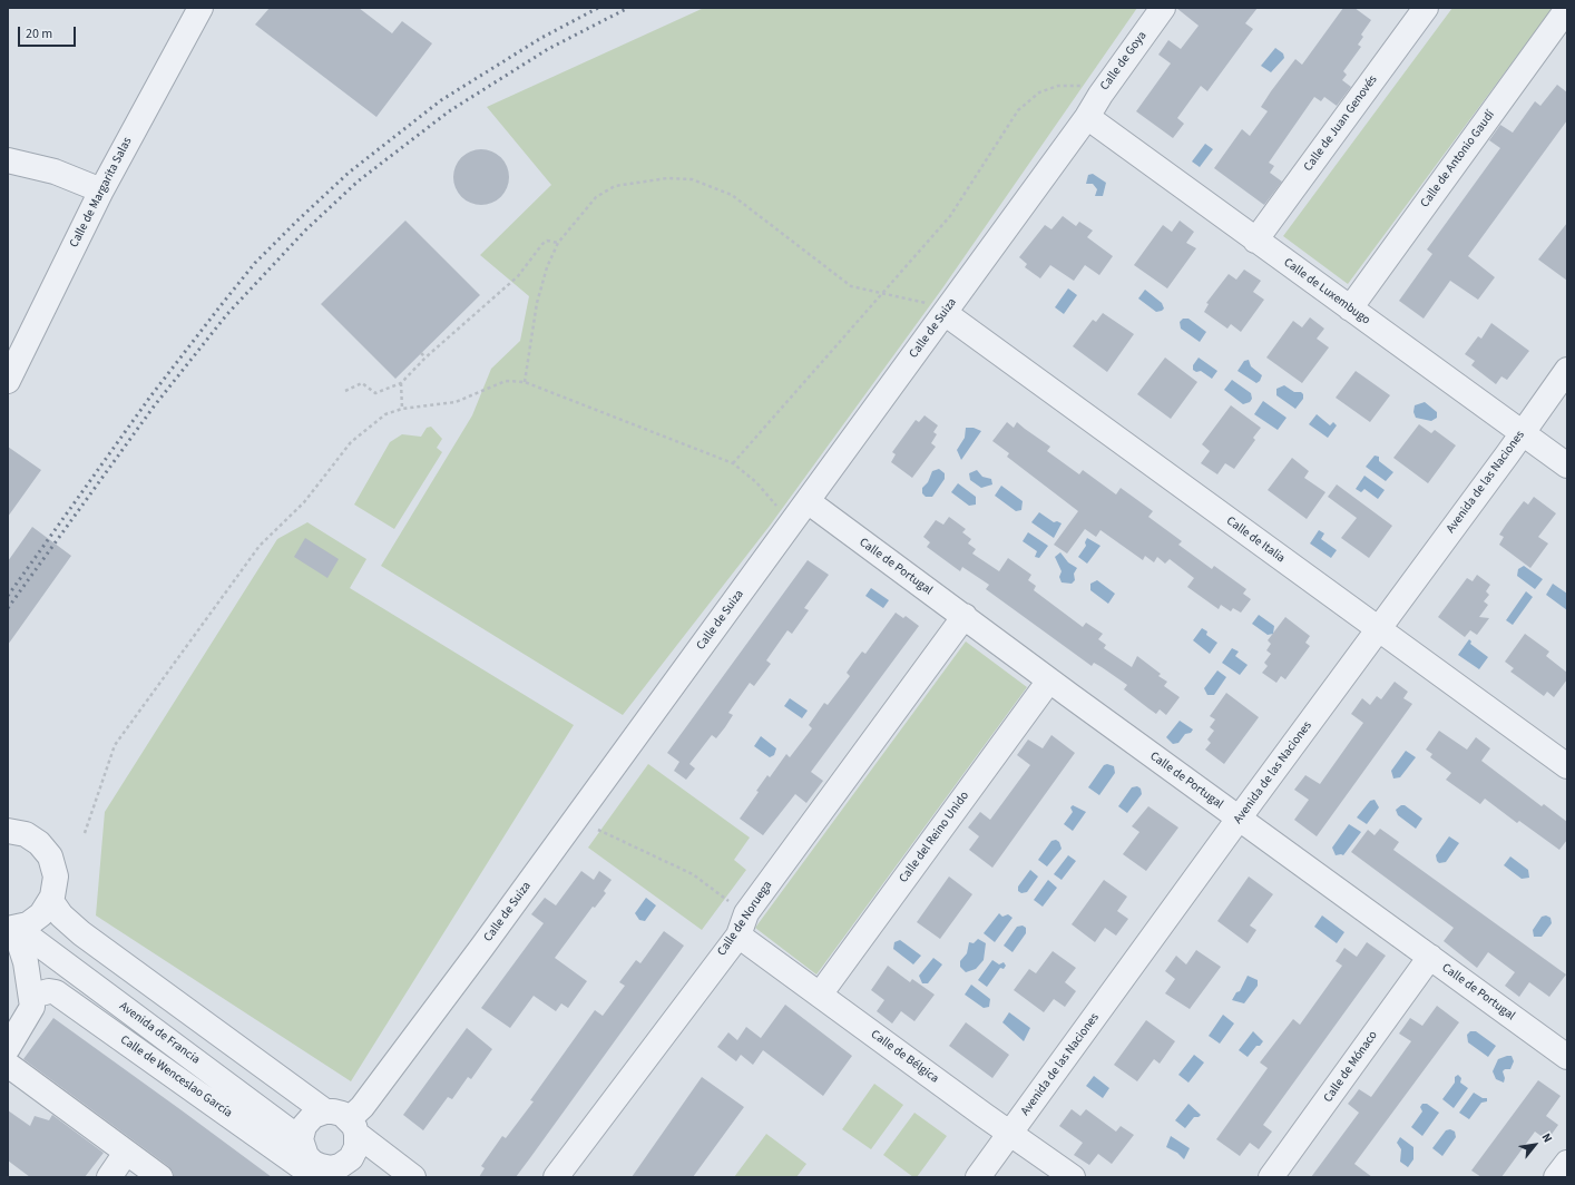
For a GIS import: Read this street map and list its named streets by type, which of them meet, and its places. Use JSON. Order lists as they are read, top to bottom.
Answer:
{
  "streets": {
    "street": [
      "Calle de Goya",
      "Calle de Juan Genovés",
      "Calle de Antonio Gaudí",
      "Calle de Margarita Salas",
      "Calle de Luxembugo",
      "Calle de Suiza",
      "Avenida de las Naciones",
      "Calle de Italia",
      "Calle de Portugal",
      "Calle del Reino Unido",
      "Calle de Noruega",
      "Avenida de Francia",
      "Calle de Bélgica",
      "Calle de Mónaco",
      "Calle de Wenceslao García"
    ]
  },
  "crossings": [
    ["Calle de Goya", "Calle de Luxembugo"],
    ["Calle de Goya", "Calle de Suiza"],
    ["Calle de Juan Genovés", "Calle de Luxembugo"],
    ["Calle de Antonio Gaudí", "Calle de Luxembugo"],
    ["Calle de Luxembugo", "Calle de Suiza"],
    ["Calle de Luxembugo", "Avenida de las Naciones"],
    ["Calle de Suiza", "Calle de Italia"],
    ["Calle de Suiza", "Calle de Portugal"],
    ["Calle de Suiza", "Avenida de Francia"],
    ["Calle de Suiza", "Calle de Wenceslao García"],
    ["Avenida de las Naciones", "Calle de Italia"],
    ["Avenida de las Naciones", "Calle de Portugal"],
    ["Avenida de las Naciones", "Calle de Bélgica"],
    ["Calle de Portugal", "Calle del Reino Unido"],
    ["Calle de Portugal", "Calle de Noruega"],
    ["Calle de Portugal", "Calle de Mónaco"],
    ["Calle del Reino Unido", "Calle de Bélgica"],
    ["Calle de Noruega", "Calle de Bélgica"],
    ["Avenida de Francia", "Calle de Wenceslao García"]
  ],
  "scale_bar": "20 m",
  "north": "top right"
}
